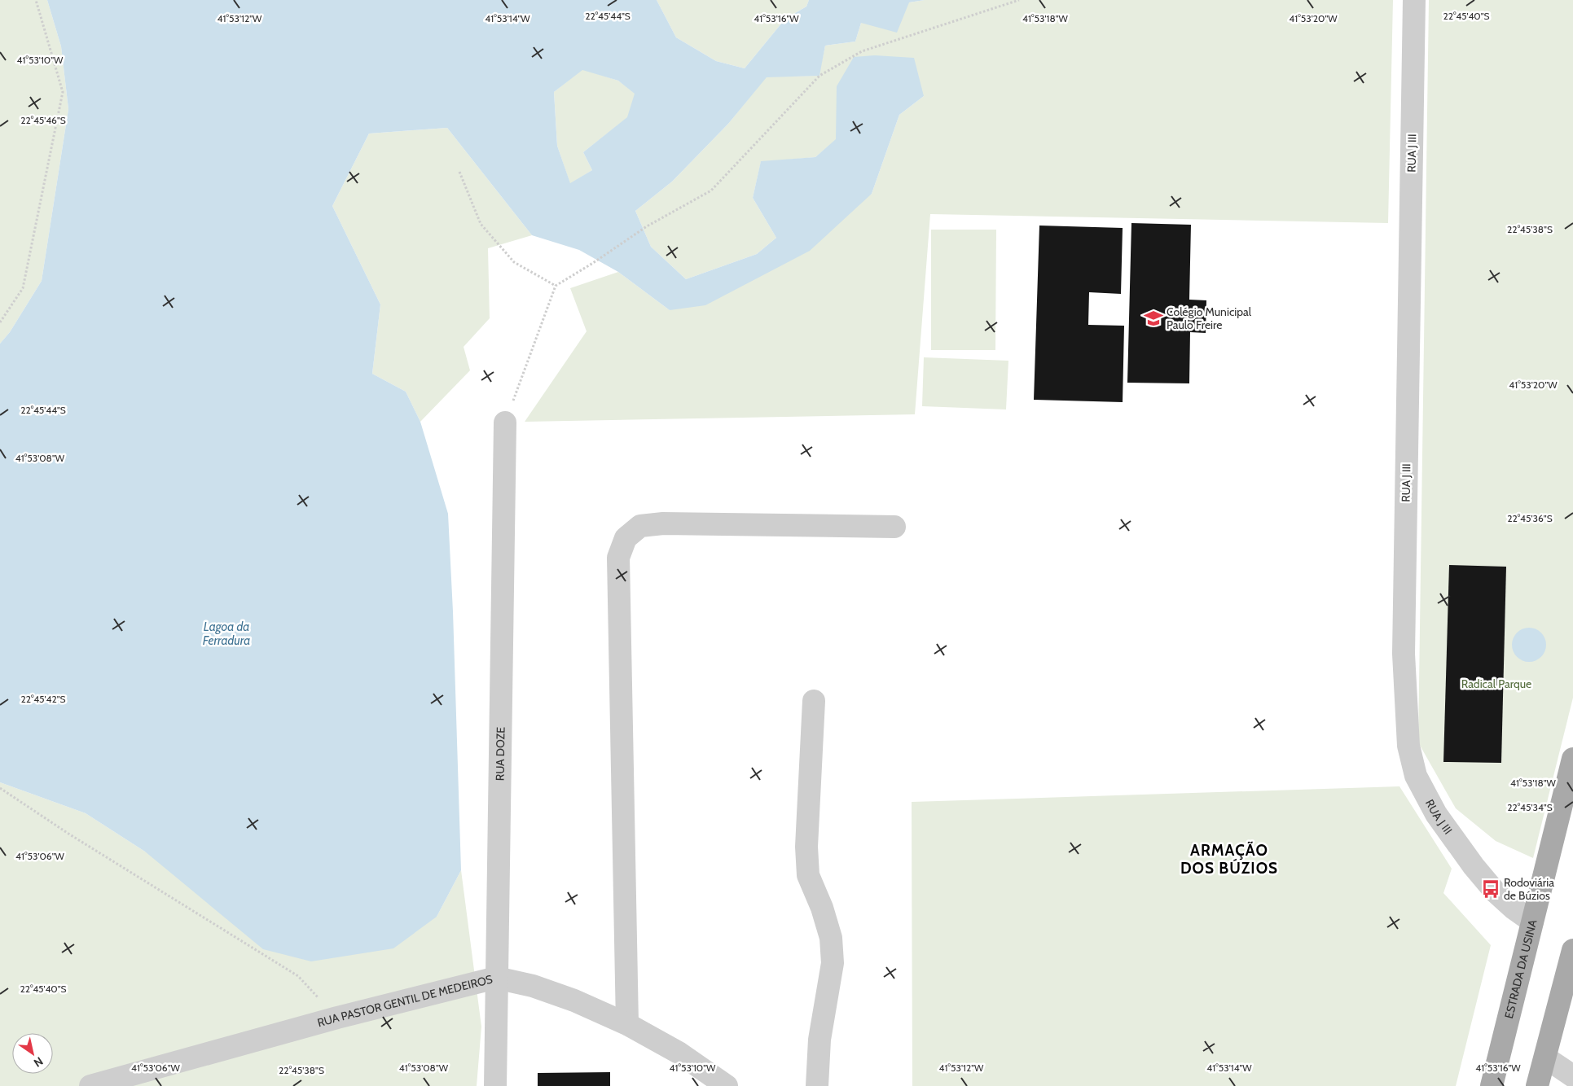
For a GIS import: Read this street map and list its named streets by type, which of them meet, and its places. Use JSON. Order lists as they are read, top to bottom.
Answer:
{
  "streets": {
    "main road": ["ESTRADA DA USINA"],
    "street": ["RUA J III", "RUA DOZE", "RUA PASTOR GENTIL DE MEDEIROS"]
  },
  "crossings": [
    ["RUA J III", "ESTRADA DA USINA"],
    ["RUA DOZE", "RUA PASTOR GENTIL DE MEDEIROS"]
  ],
  "districts": ["ARMAÇÃO DOS BÚZIOS"],
  "water": ["Lagoa da Ferradura"],
  "parks": ["Radical Parque"],
  "places": {
    "school or university": ["Colégio Municipal Paulo Freire"],
    "bus stop": ["Rodoviária de Búzios"]
  },
  "north": "bottom right",
  "coordinates": [
    "22°45'44\"S",
    "22°45'40\"S",
    "41°53'18\"W",
    "41°53'20\"W",
    "41°53'12\"W",
    "41°53'14\"W",
    "41°53'16\"W",
    "41°53'10\"W",
    "22°45'46\"S",
    "22°45'38\"S",
    "41°53'08\"W",
    "22°45'36\"S",
    "22°45'42\"S",
    "22°45'34\"S",
    "41°53'06\"W"
  ]
}
